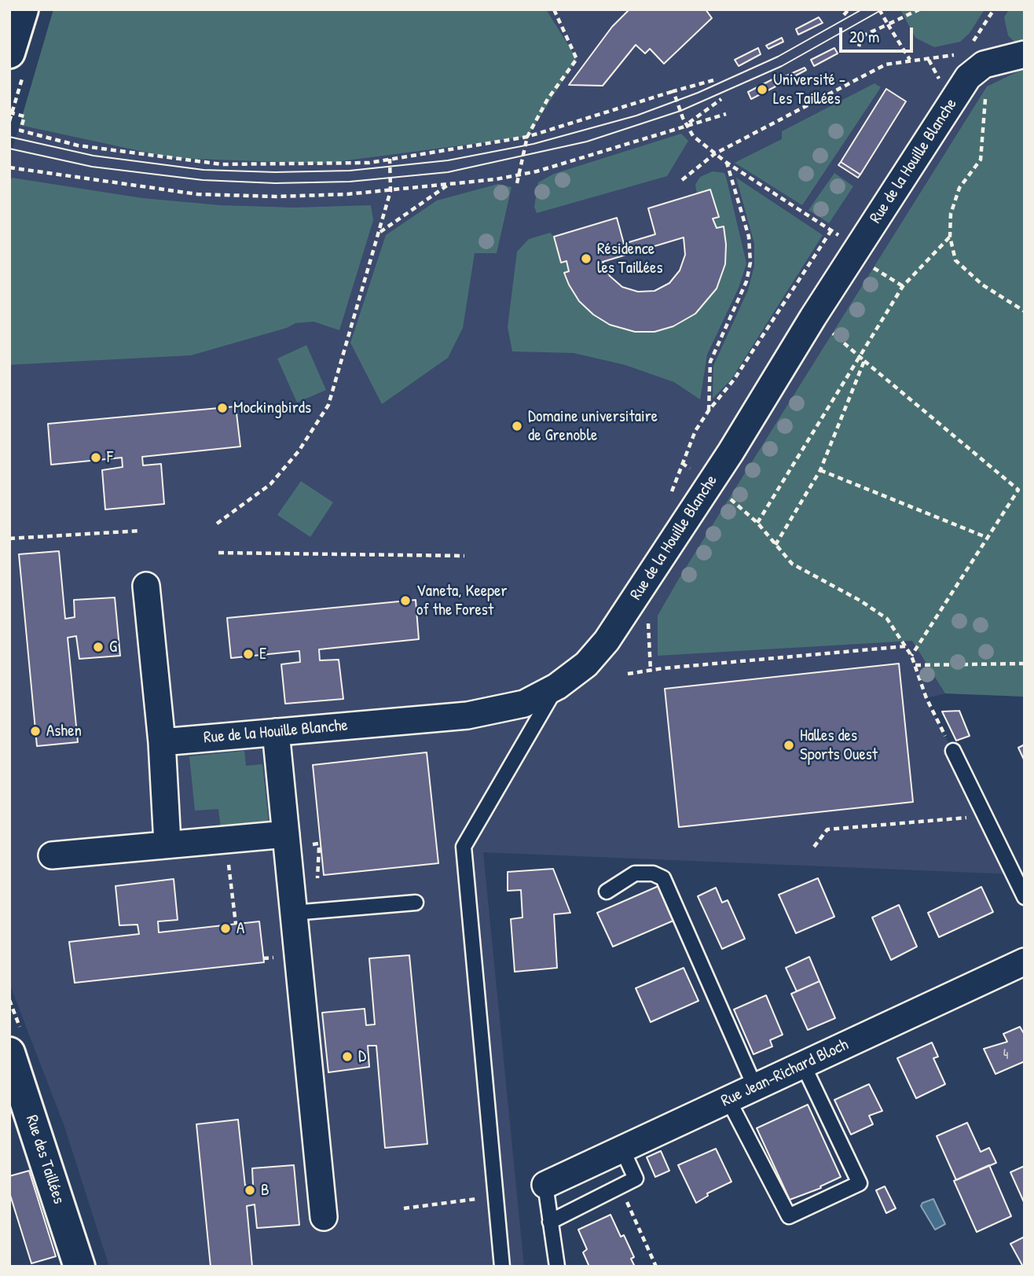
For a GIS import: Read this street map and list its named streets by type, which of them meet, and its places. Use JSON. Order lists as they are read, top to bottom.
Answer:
{
  "streets": {
    "street": ["Rue de la Houille Blanche", "Rue Jean-Richard Bloch", "Rue des Taillées"]
  },
  "places": [
    "Université - Les Taillées",
    "Résidence les Taillées",
    "Mockingbirds",
    "Domaine universitaire de Grenoble",
    "F",
    "Vaneta, Keeper of the Forest",
    "G",
    "E",
    "Ashen",
    "Halles des Sports Ouest",
    "A",
    "D",
    "B"
  ],
  "house_numbers": ["4"],
  "scale_bar": "20 m"
}
